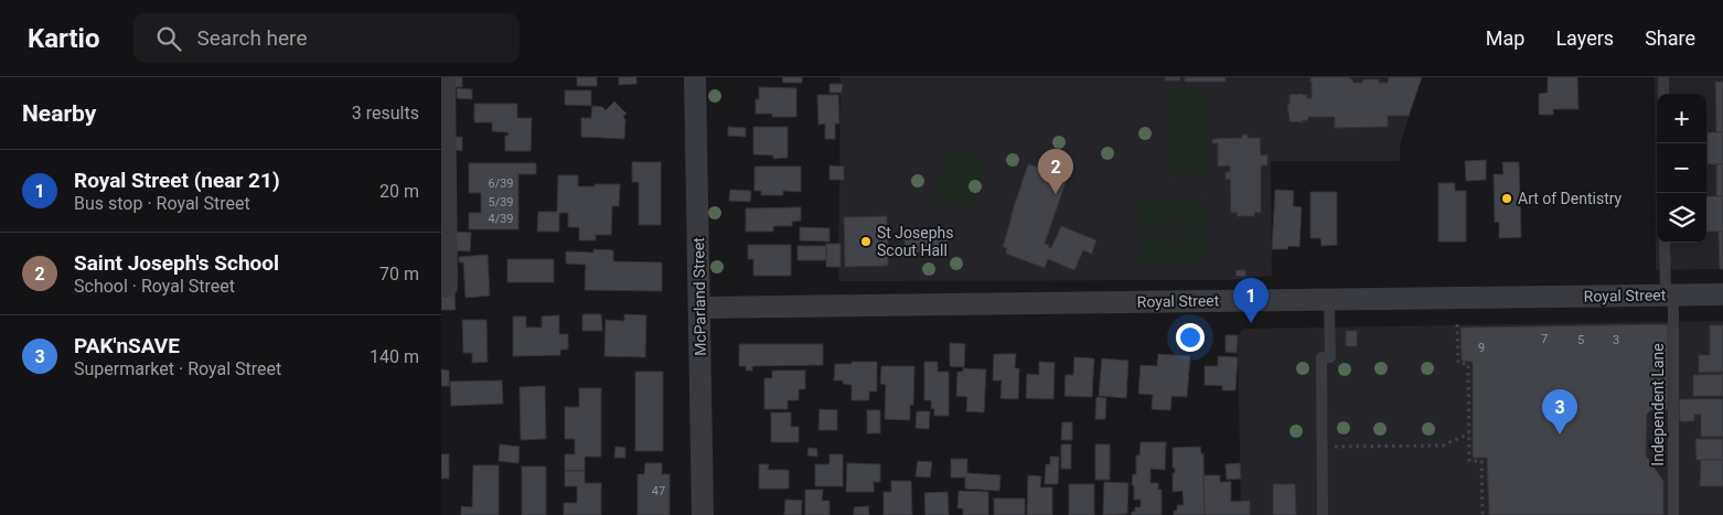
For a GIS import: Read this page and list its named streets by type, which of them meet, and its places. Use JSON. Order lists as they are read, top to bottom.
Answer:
{
  "streets": {
    "street": ["Royal Street", "McParland Street"],
    "lane": ["Independent Lane"]
  },
  "crossings": [
    ["Royal Street", "McParland Street"],
    ["Royal Street", "Independent Lane"]
  ],
  "places": ["Art of Dentistry", "St Josephs Scout Hall"],
  "house_numbers": [
    "6/39",
    "5/39",
    "4/39",
    "7",
    "5",
    "3",
    "9",
    "47"
  ],
  "page": {
    "header": "Kartio",
    "search": "Search here",
    "nav": ["Map", "Layers", "Share"],
    "heading": ["Nearby", "3 results"],
    "map_buttons": ["+", "−"],
    "list": [
      {
        "mark": "1",
        "name": "Royal Street (near 21)",
        "note": "Bus stop · Royal Street",
        "value": "20 m"
      },
      {
        "mark": "2",
        "name": "Saint Joseph's School",
        "note": "School · Royal Street",
        "value": "70 m"
      },
      {
        "mark": "3",
        "name": "PAK'nSAVE",
        "note": "Supermarket · Royal Street",
        "value": "140 m"
      }
    ],
    "pins": ["2", "1", "3"]
  }
}
